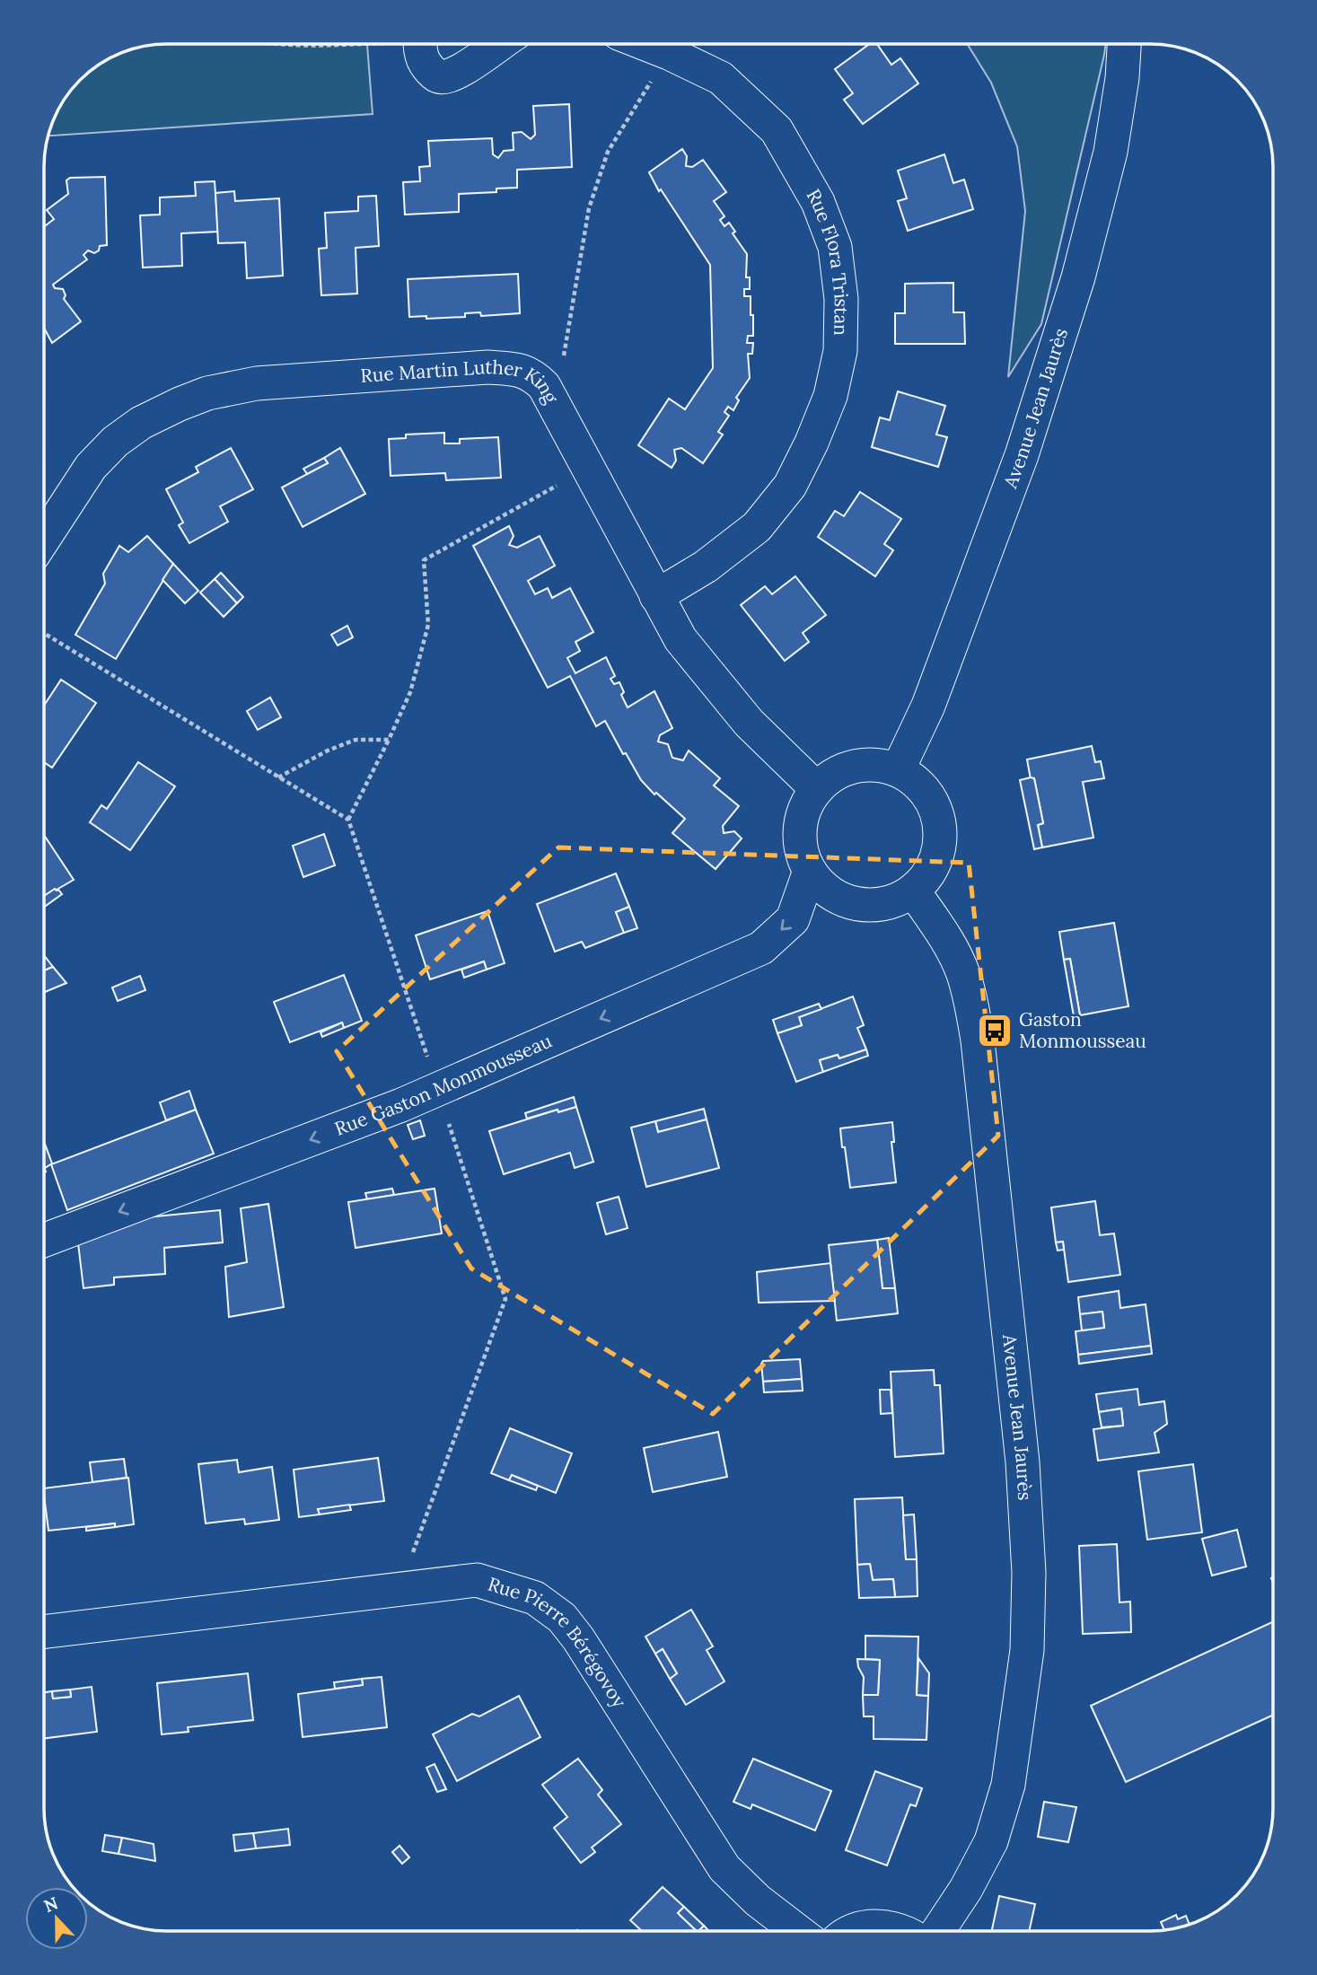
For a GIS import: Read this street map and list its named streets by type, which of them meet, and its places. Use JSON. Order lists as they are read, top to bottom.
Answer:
{
  "streets": {
    "street": [
      "Rue Flora Tristan",
      "Rue Martin Luther King",
      "Avenue Jean Jaurès",
      "Rue Gaston Monmousseau",
      "Rue Pierre Bérégovoy"
    ]
  },
  "crossings": [
    ["Rue Flora Tristan", "Rue Martin Luther King"],
    ["Rue Martin Luther King", "Avenue Jean Jaurès"],
    ["Rue Martin Luther King", "Rue Gaston Monmousseau"],
    ["Avenue Jean Jaurès", "Rue Gaston Monmousseau"]
  ],
  "one_way": ["Rue Gaston Monmousseau"],
  "places": {
    "bus stop": ["Gaston Monmousseau"]
  },
  "north": "top"
}
